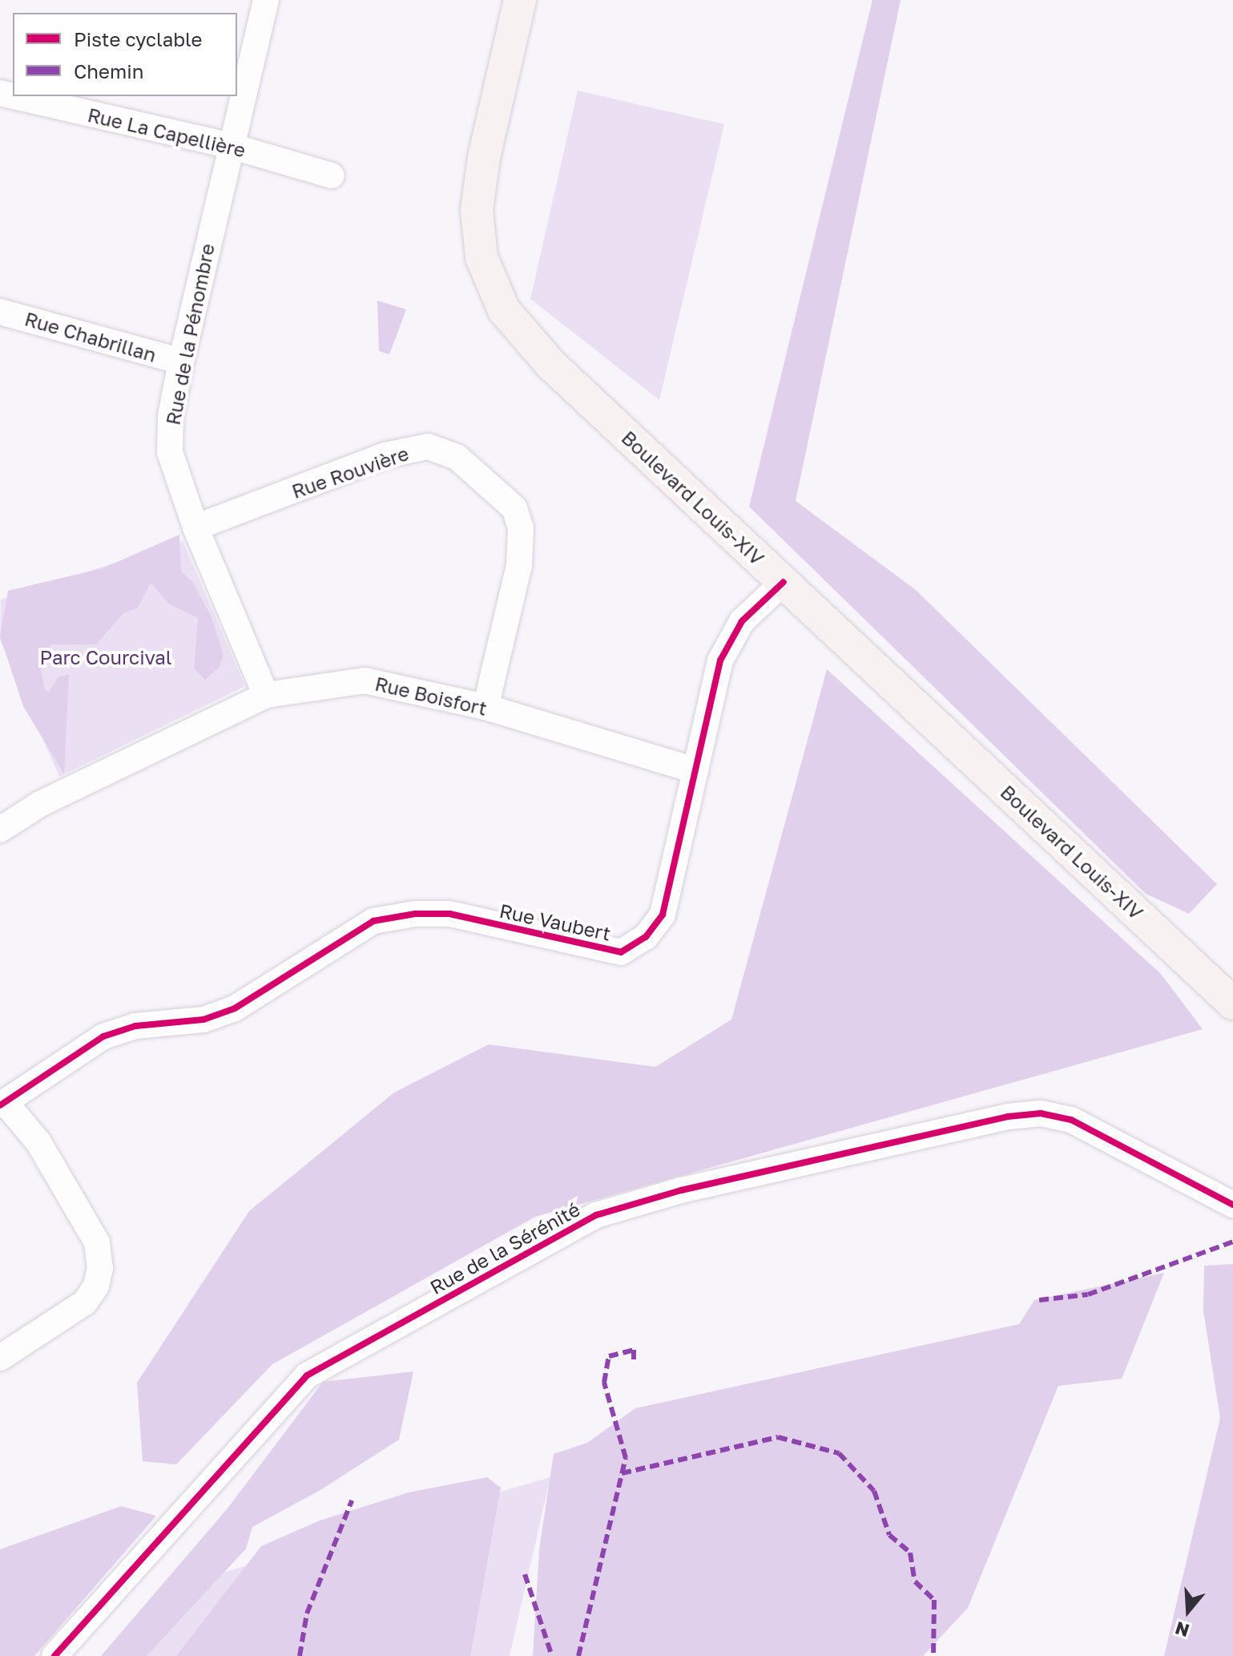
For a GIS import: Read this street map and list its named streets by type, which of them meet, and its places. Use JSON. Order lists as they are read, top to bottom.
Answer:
{
  "streets": {
    "main road": ["Boulevard Louis-XIV"],
    "street": [
      "Rue La Capellière",
      "Rue de la Pénombre",
      "Rue Chabrillan",
      "Rue Rouvière",
      "Rue Boisfort",
      "Rue Vaubert",
      "Rue de la Sérénité"
    ]
  },
  "crossings": [
    ["Rue La Capellière", "Rue de la Pénombre"],
    ["Rue de la Pénombre", "Rue Chabrillan"],
    ["Rue de la Pénombre", "Rue Rouvière"],
    ["Rue de la Pénombre", "Rue Boisfort"],
    ["Rue Rouvière", "Rue Boisfort"],
    ["Boulevard Louis-XIV", "Rue Vaubert"],
    ["Rue Boisfort", "Rue Vaubert"]
  ],
  "parks": ["Parc Courcival"],
  "legend": ["Piste cyclable", "Chemin"],
  "north": "bottom"
}
